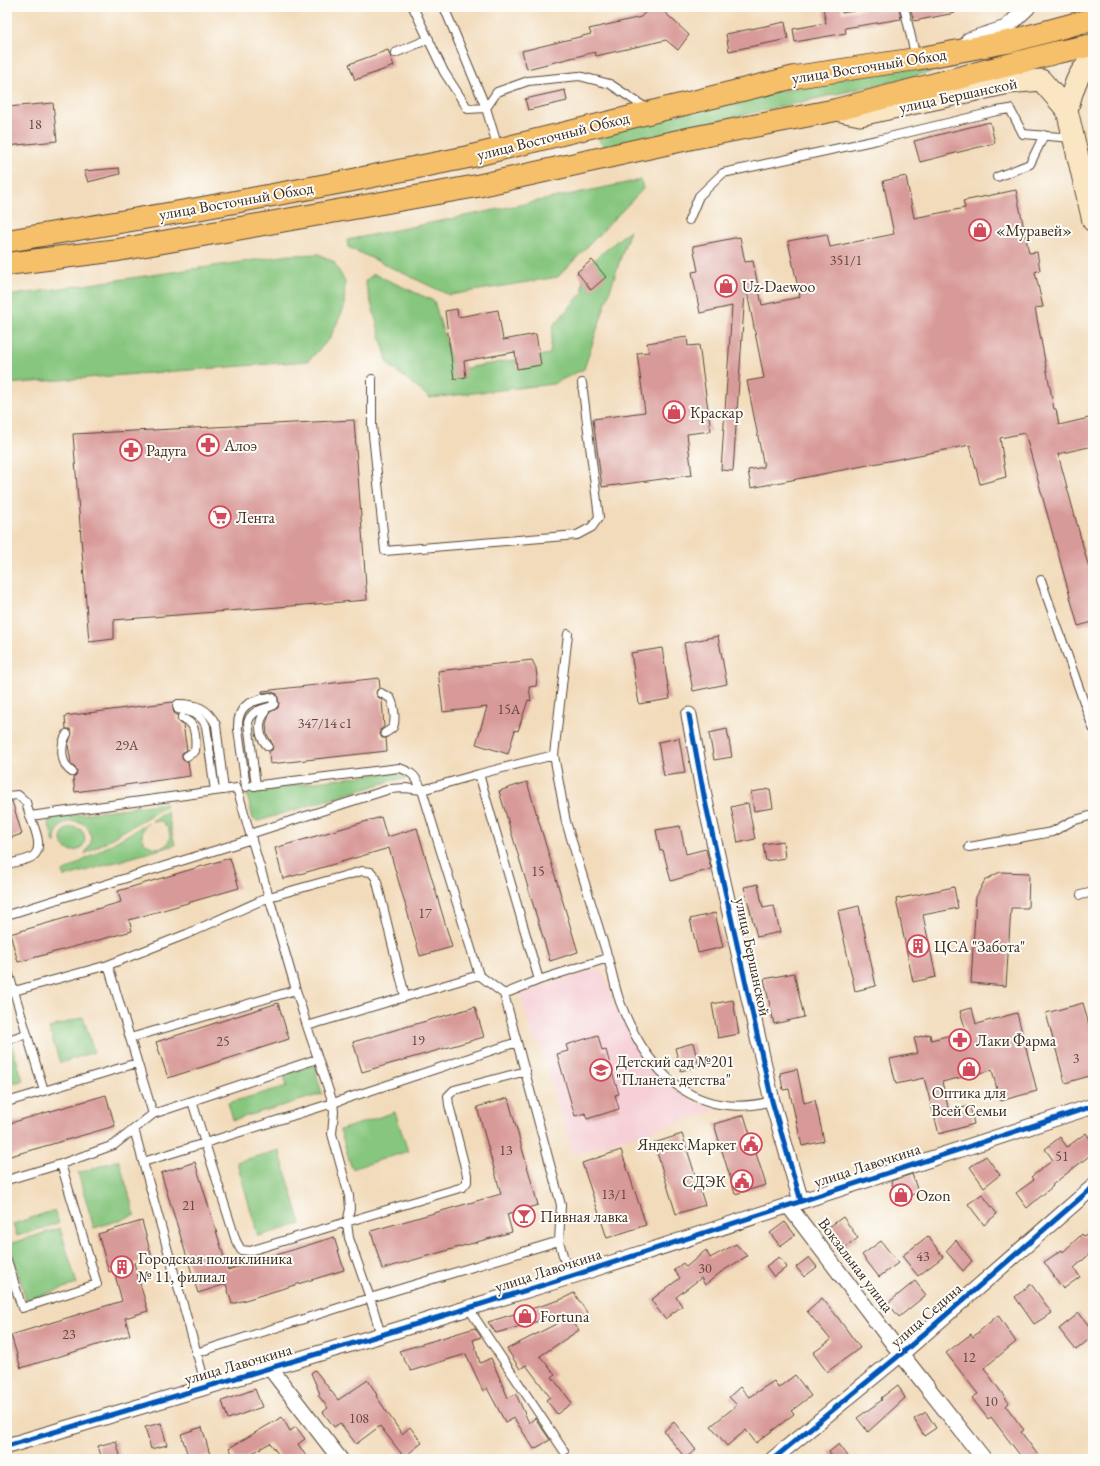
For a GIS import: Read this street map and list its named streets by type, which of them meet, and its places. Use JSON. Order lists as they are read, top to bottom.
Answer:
{
  "streets": {
    "highway": ["улица Восточный Обход"],
    "street": [
      "улица Бершанской",
      "улица Лавочкина",
      "Вокзальная улица",
      "улица Седина"
    ]
  },
  "crossings": [
    ["улица Восточный Обход", "улица Бершанской"],
    ["улица Бершанской", "улица Лавочкина"],
    ["улица Бершанской", "Вокзальная улица"],
    ["улица Лавочкина", "Вокзальная улица"],
    ["Вокзальная улица", "улица Седина"]
  ],
  "places": {
    "shop": [
      "«Муравей»",
      "Uz-Daewoo",
      "Краскар",
      "Оптика для Всей Семьи",
      "Ozon",
      "Fortuna"
    ],
    "pharmacy": ["Алоэ", "Радуга", "Лаки Фарма"],
    "supermarket": ["Лента"],
    "building": ["ЦСА \"Забота\"", "Городская поликлиника № 11, филиал"],
    "school or university": ["Детский сад №201 \"Планета детства\""],
    "public building": ["Яндекс Маркет", "СДЭК"],
    "bar": ["Пивная лавка"]
  },
  "house_numbers": [
    "18",
    "351/1",
    "15А",
    "347/14 с1",
    "29А",
    "15",
    "17",
    "19",
    "25",
    "3",
    "13",
    "51",
    "13/1",
    "21",
    "43",
    "30",
    "23",
    "12",
    "10",
    "108"
  ]
}
